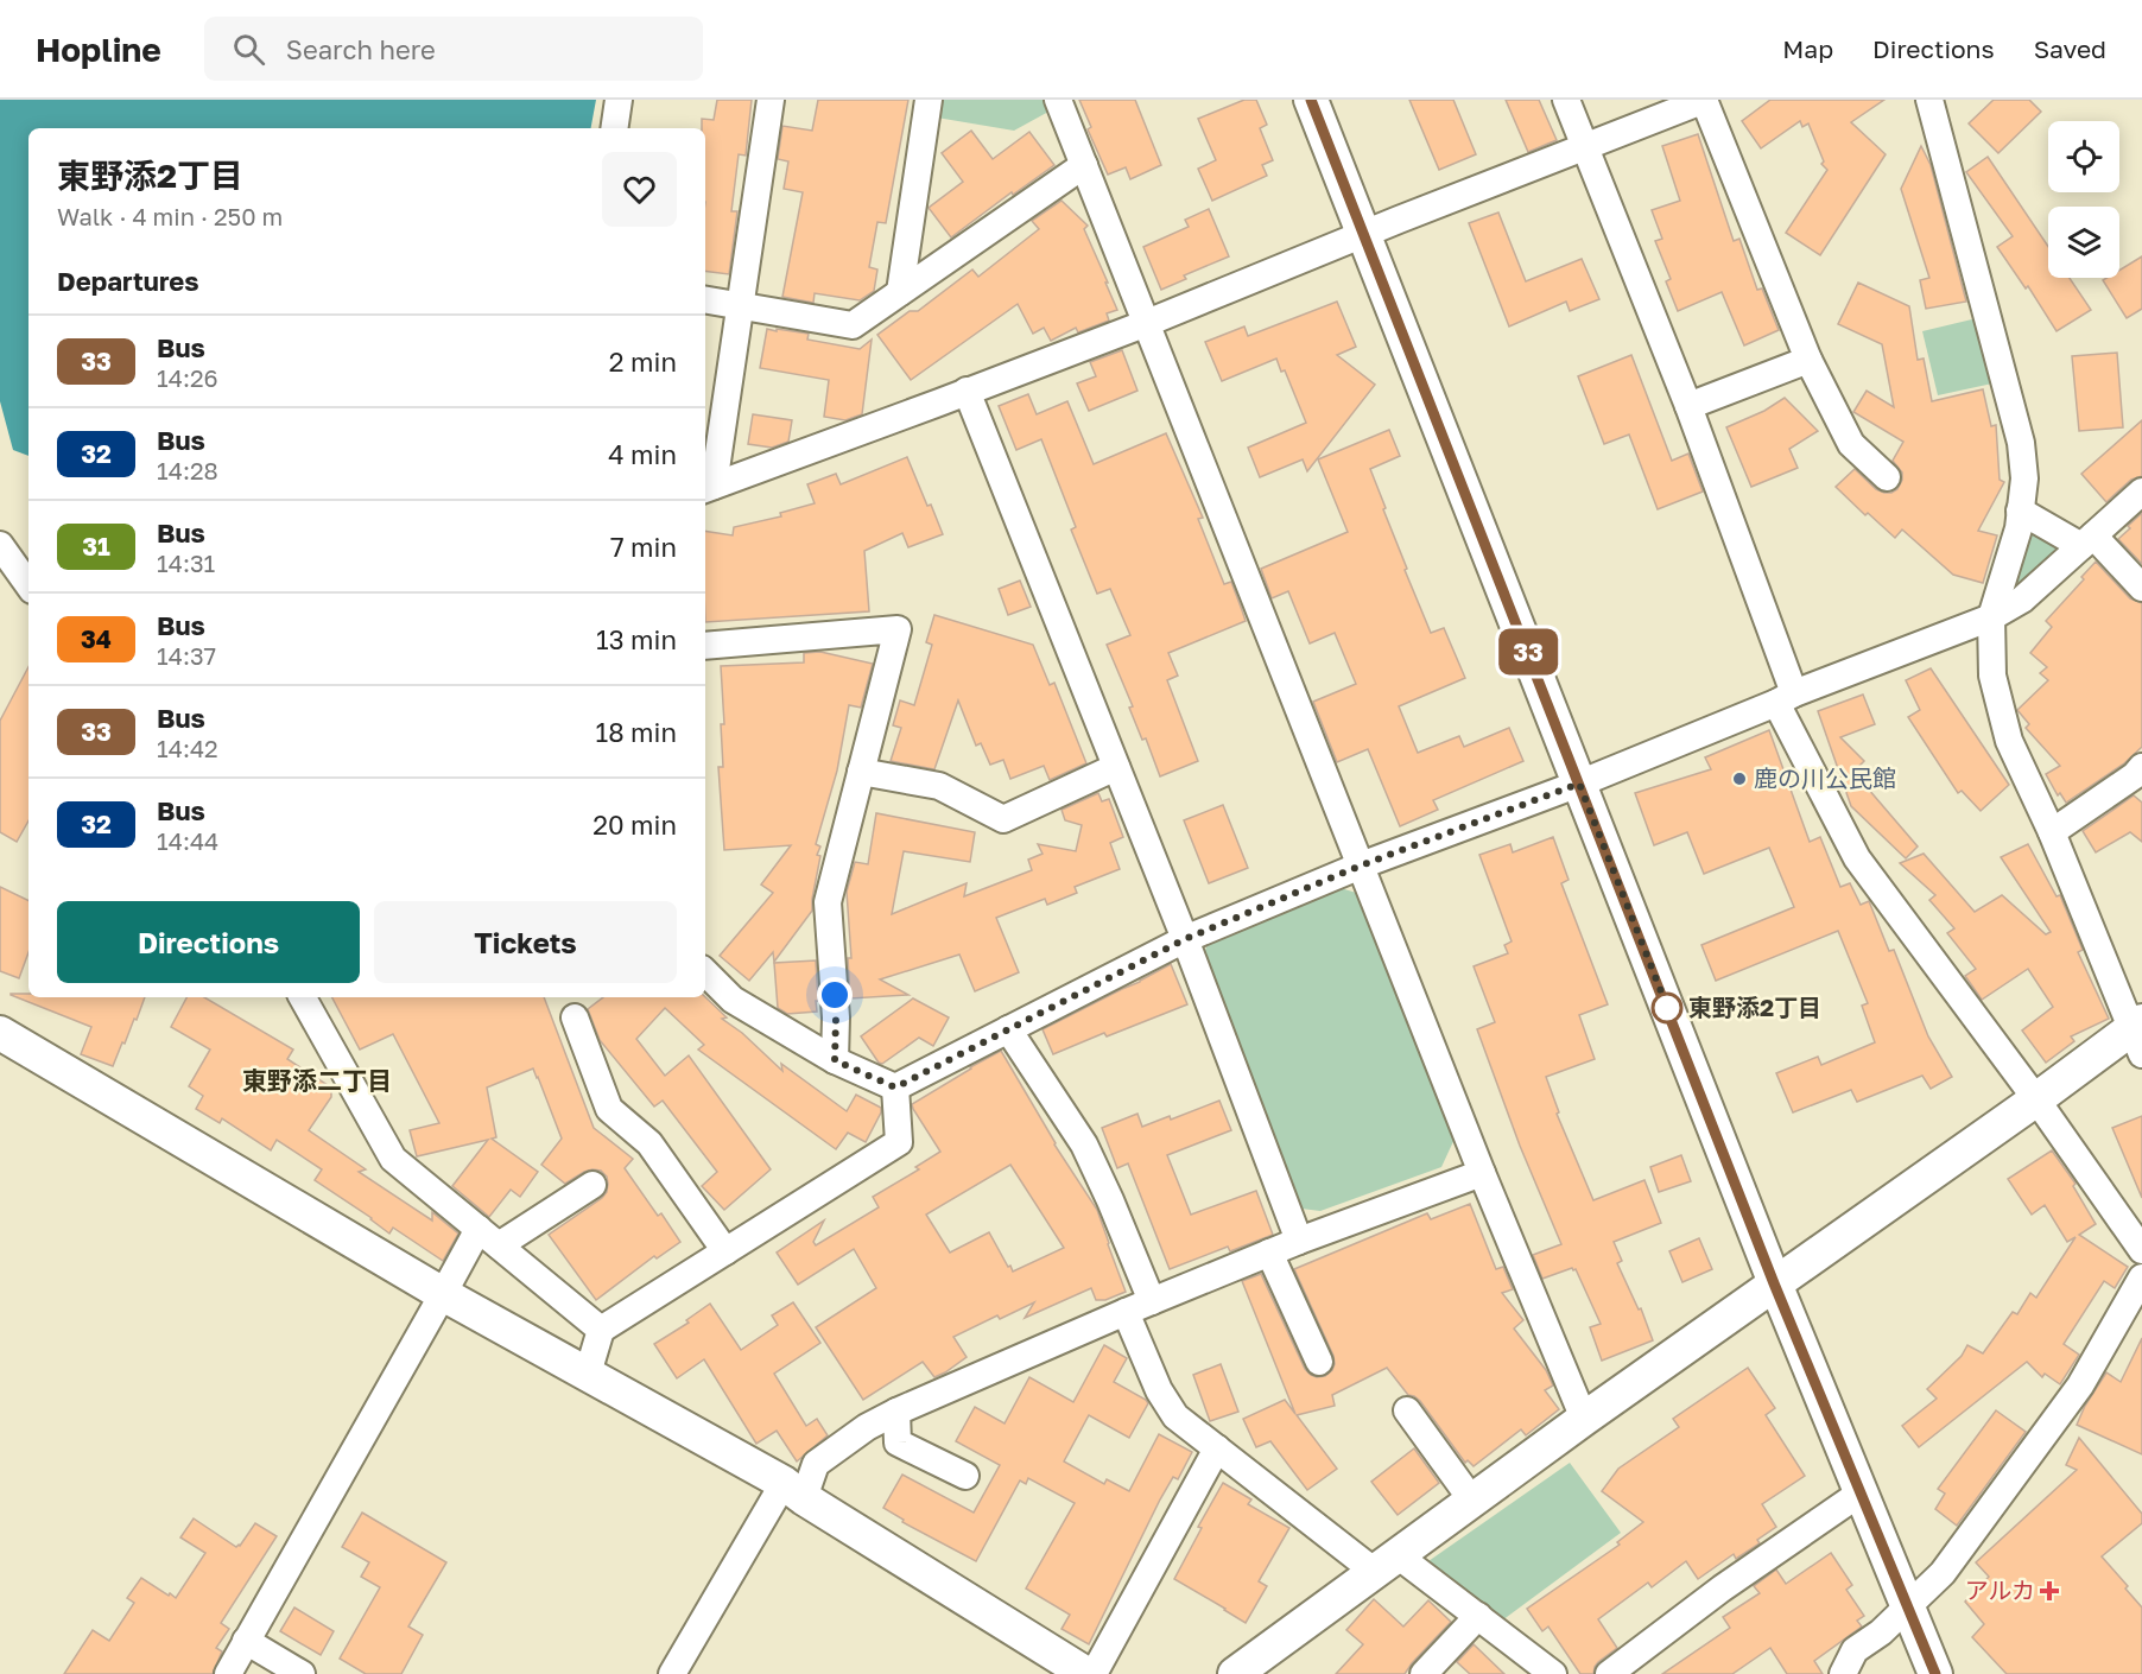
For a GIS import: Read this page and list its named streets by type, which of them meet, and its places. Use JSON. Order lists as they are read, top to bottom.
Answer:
{
  "districts": ["東野添二丁目"],
  "places": {
    "other": ["鹿の川公民館", "東野添2丁目"],
    "health": ["アルカ"]
  },
  "lines": ["bus line 33"],
  "page": {
    "header": "Hopline",
    "search": "Search here",
    "nav": ["Map", "Directions", "Saved"],
    "on_map": "33",
    "heading": [
      ["東野添2丁目", "Walk · 4 min · 250 m"],
      "Departures"
    ],
    "list": [
      {
        "mark": "33",
        "name": "Bus",
        "note": "14:26",
        "value": "2 min"
      },
      {
        "mark": "32",
        "name": "Bus",
        "note": "14:28",
        "value": "4 min"
      },
      {
        "mark": "31",
        "name": "Bus",
        "note": "14:31",
        "value": "7 min"
      },
      {
        "mark": "34",
        "name": "Bus",
        "note": "14:37",
        "value": "13 min"
      },
      {
        "mark": "33",
        "name": "Bus",
        "note": "14:42",
        "value": "18 min"
      },
      {
        "mark": "32",
        "name": "Bus",
        "note": "14:44",
        "value": "20 min"
      }
    ],
    "buttons": ["Directions", "Tickets"]
  }
}
